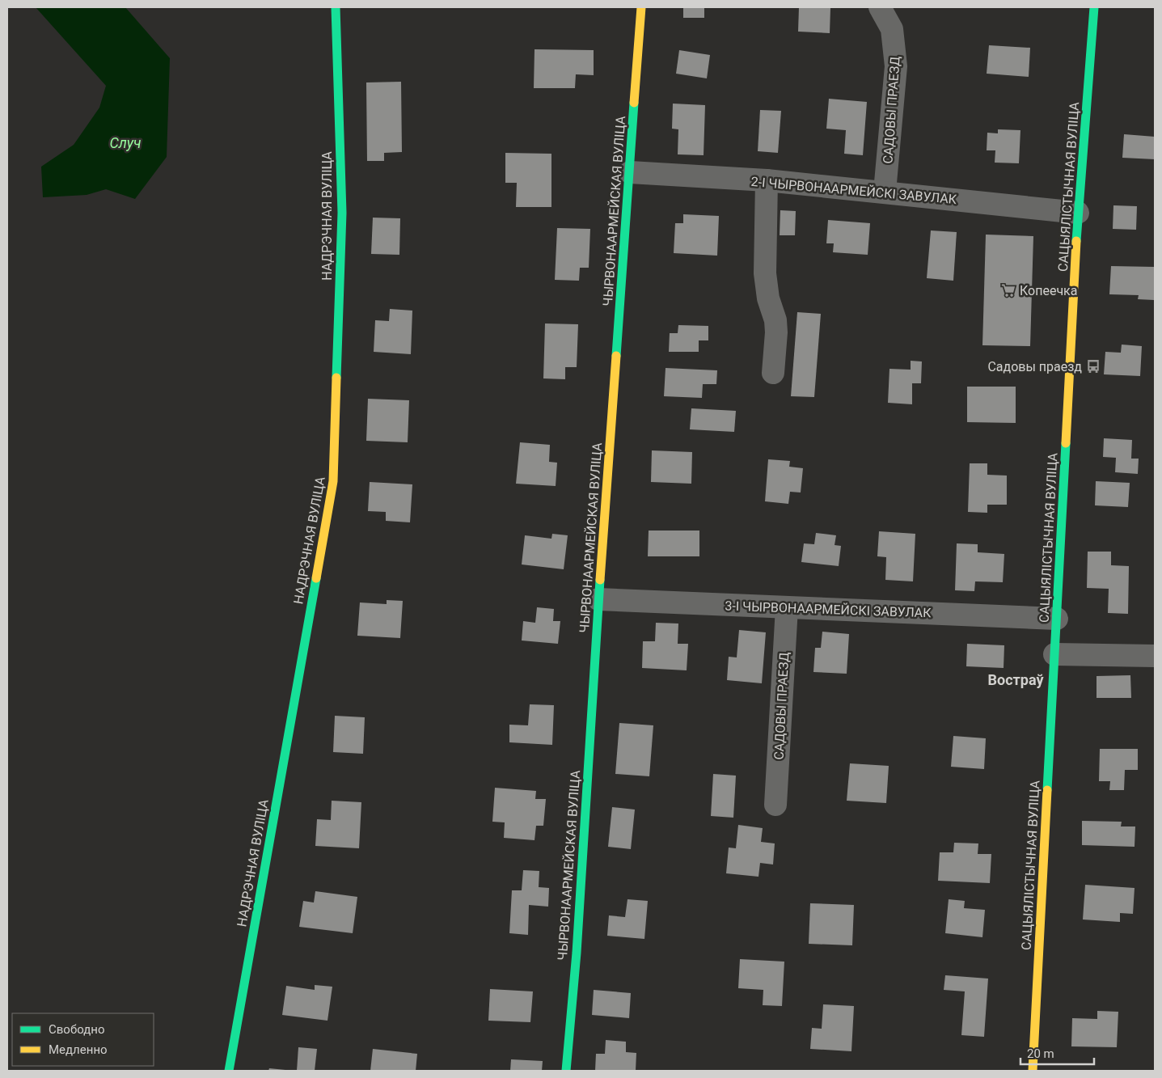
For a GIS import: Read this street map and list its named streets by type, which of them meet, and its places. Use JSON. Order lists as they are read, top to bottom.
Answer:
{
  "streets": {
    "street": [
      "САДОВЫ ПРАЕЗД",
      "САЦЫЯЛІСТЫЧНАЯ ВУЛІЦА",
      "2-І ЧЫРВОНААРМЕЙСКІ ЗАВУЛАК",
      "ЧЫРВОНААРМЕЙСКАЯ ВУЛІЦА",
      "НАДРЭЧНАЯ ВУЛІЦА",
      "3-І ЧЫРВОНААРМЕЙСКІ ЗАВУЛАК"
    ]
  },
  "crossings": [
    ["САДОВЫ ПРАЕЗД", "2-І ЧЫРВОНААРМЕЙСКІ ЗАВУЛАК"],
    ["САДОВЫ ПРАЕЗД", "3-І ЧЫРВОНААРМЕЙСКІ ЗАВУЛАК"],
    ["САЦЫЯЛІСТЫЧНАЯ ВУЛІЦА", "2-І ЧЫРВОНААРМЕЙСКІ ЗАВУЛАК"],
    ["САЦЫЯЛІСТЫЧНАЯ ВУЛІЦА", "3-І ЧЫРВОНААРМЕЙСКІ ЗАВУЛАК"],
    ["2-І ЧЫРВОНААРМЕЙСКІ ЗАВУЛАК", "ЧЫРВОНААРМЕЙСКАЯ ВУЛІЦА"],
    ["ЧЫРВОНААРМЕЙСКАЯ ВУЛІЦА", "3-І ЧЫРВОНААРМЕЙСКІ ЗАВУЛАК"]
  ],
  "districts": ["Востраў"],
  "water": ["Случ"],
  "places": {
    "supermarket": ["Копеечка"],
    "bus stop": ["Садовы праезд"]
  },
  "legend": ["Свободно", "Медленно"],
  "scale_bar": "20 m"
}
